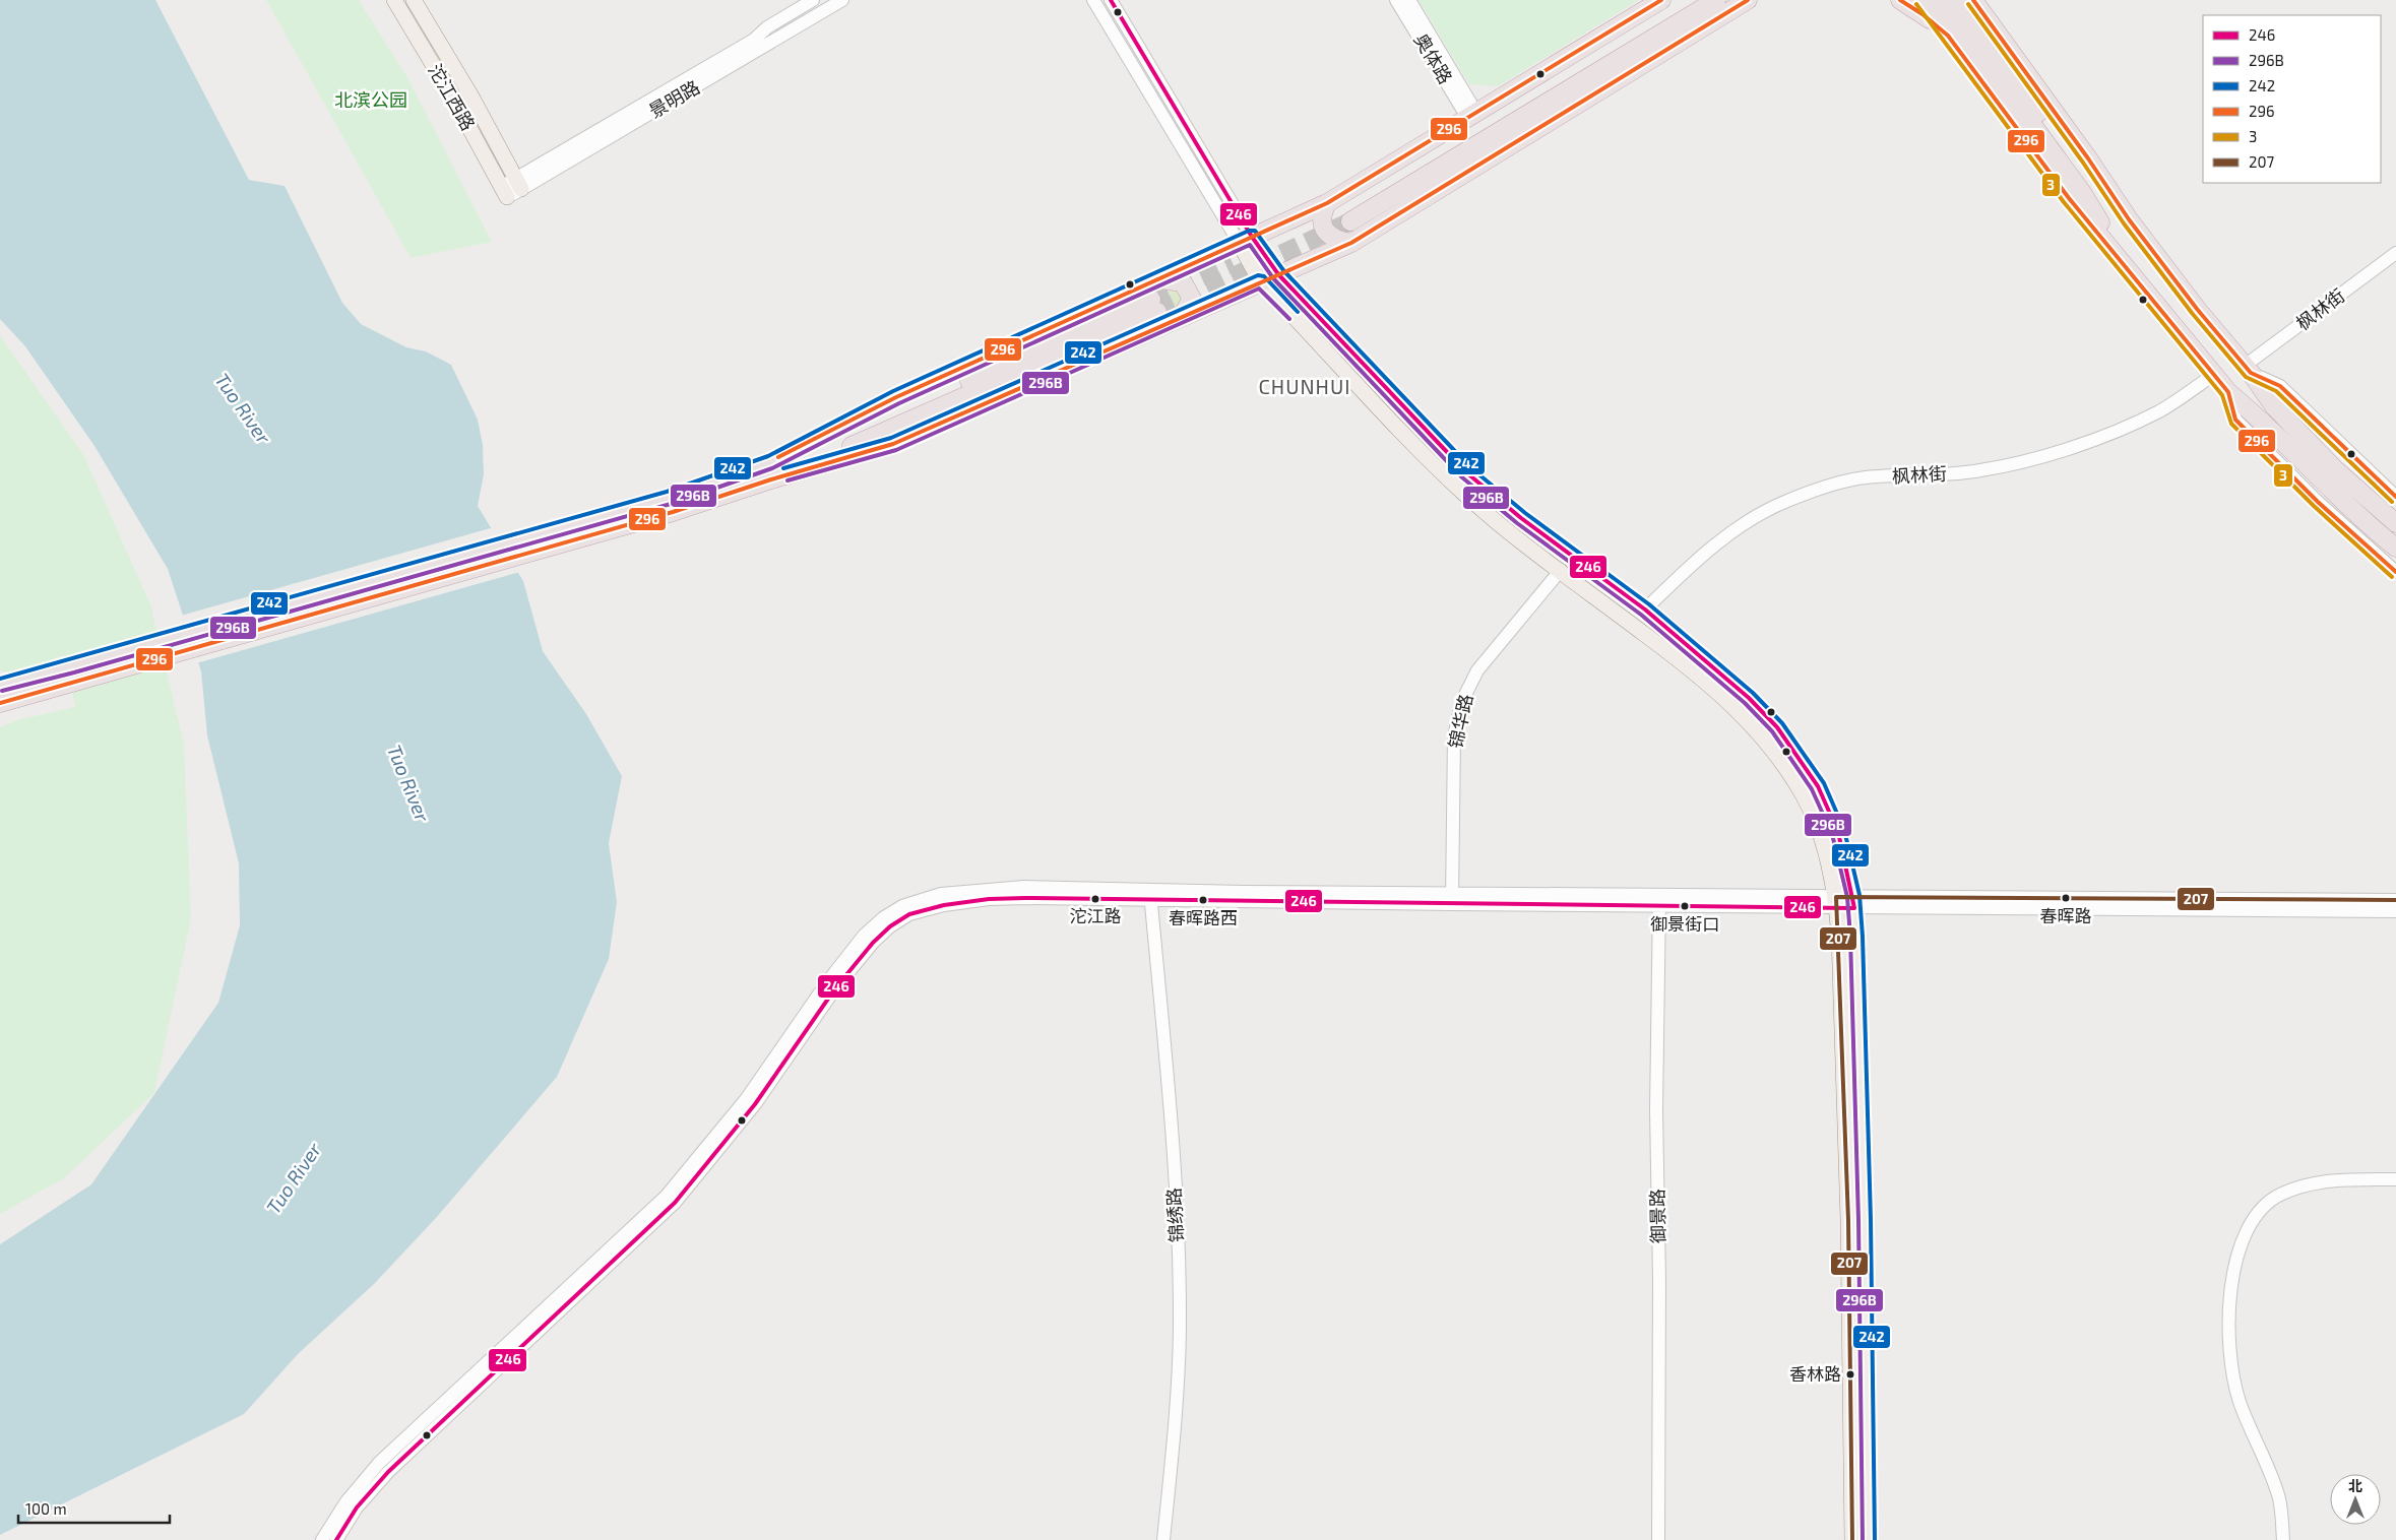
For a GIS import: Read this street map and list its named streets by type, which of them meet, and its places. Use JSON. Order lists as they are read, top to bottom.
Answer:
{
  "streets": {
    "main road": ["沱江西路"],
    "street": [
      "奥体路",
      "景明路",
      "枫林街",
      "锦华路",
      "锦绣路",
      "御景路"
    ]
  },
  "crossings": [
    ["沱江西路", "景明路"]
  ],
  "districts": ["CHUNHUI"],
  "water": ["Tuo River"],
  "parks": ["北滨公园"],
  "places": [
    "春晖路",
    "沱江路",
    "春晖路西",
    "御景街口",
    "香林路"
  ],
  "lines": [
    "transit line 246",
    "transit line 296",
    "transit line 3",
    "transit line 242",
    "transit line 296B",
    "transit line 207"
  ],
  "legend": [
    "246",
    "296B",
    "242",
    "296",
    "3",
    "207"
  ],
  "scale_bar": "100 m",
  "north": "top"
}
